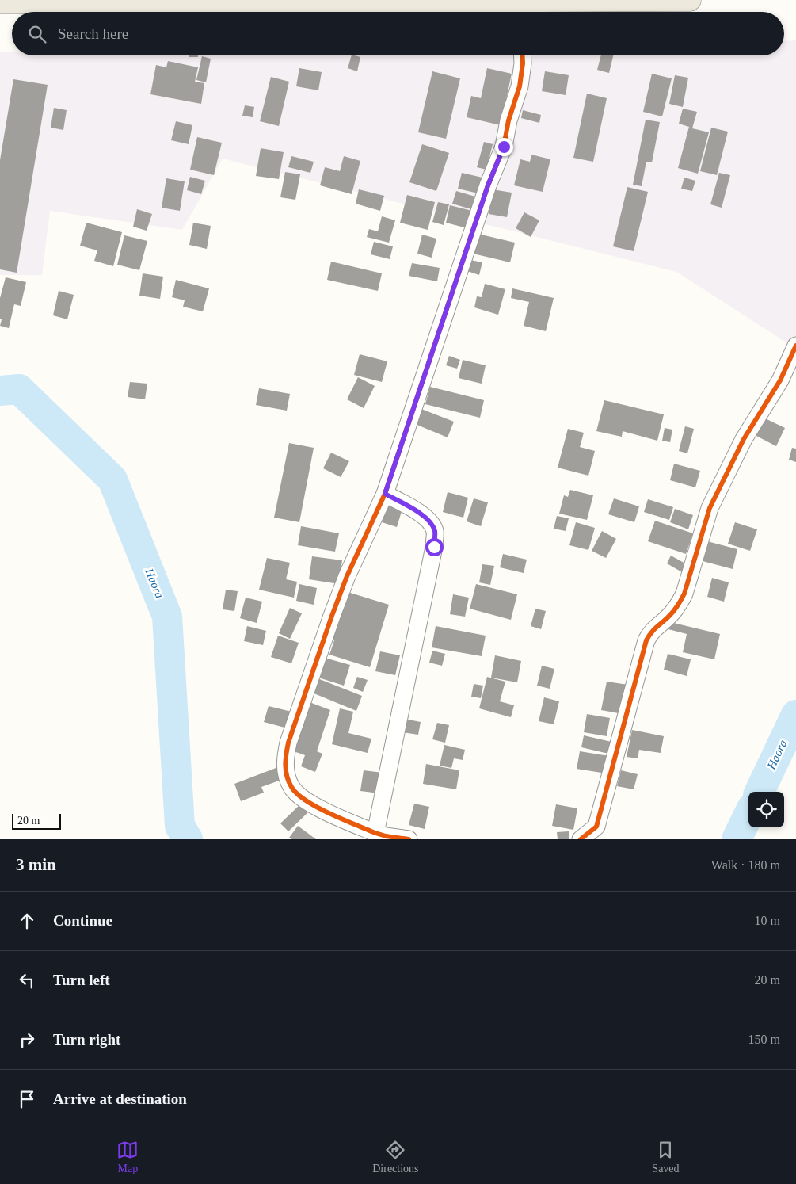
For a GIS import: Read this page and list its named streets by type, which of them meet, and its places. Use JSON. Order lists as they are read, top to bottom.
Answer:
{
  "water": ["Haora"],
  "scale_bar": "20 m",
  "page": {
    "search": "Search here",
    "scale": "20 m",
    "heading": ["3 min", "Walk · 180 m"],
    "list": [
      ["Continue", "10 m"],
      ["Turn left", "20 m"],
      ["Turn right", "150 m"],
      "Arrive at destination"
    ],
    "nav": ["Map", "Directions", "Saved"]
  }
}
